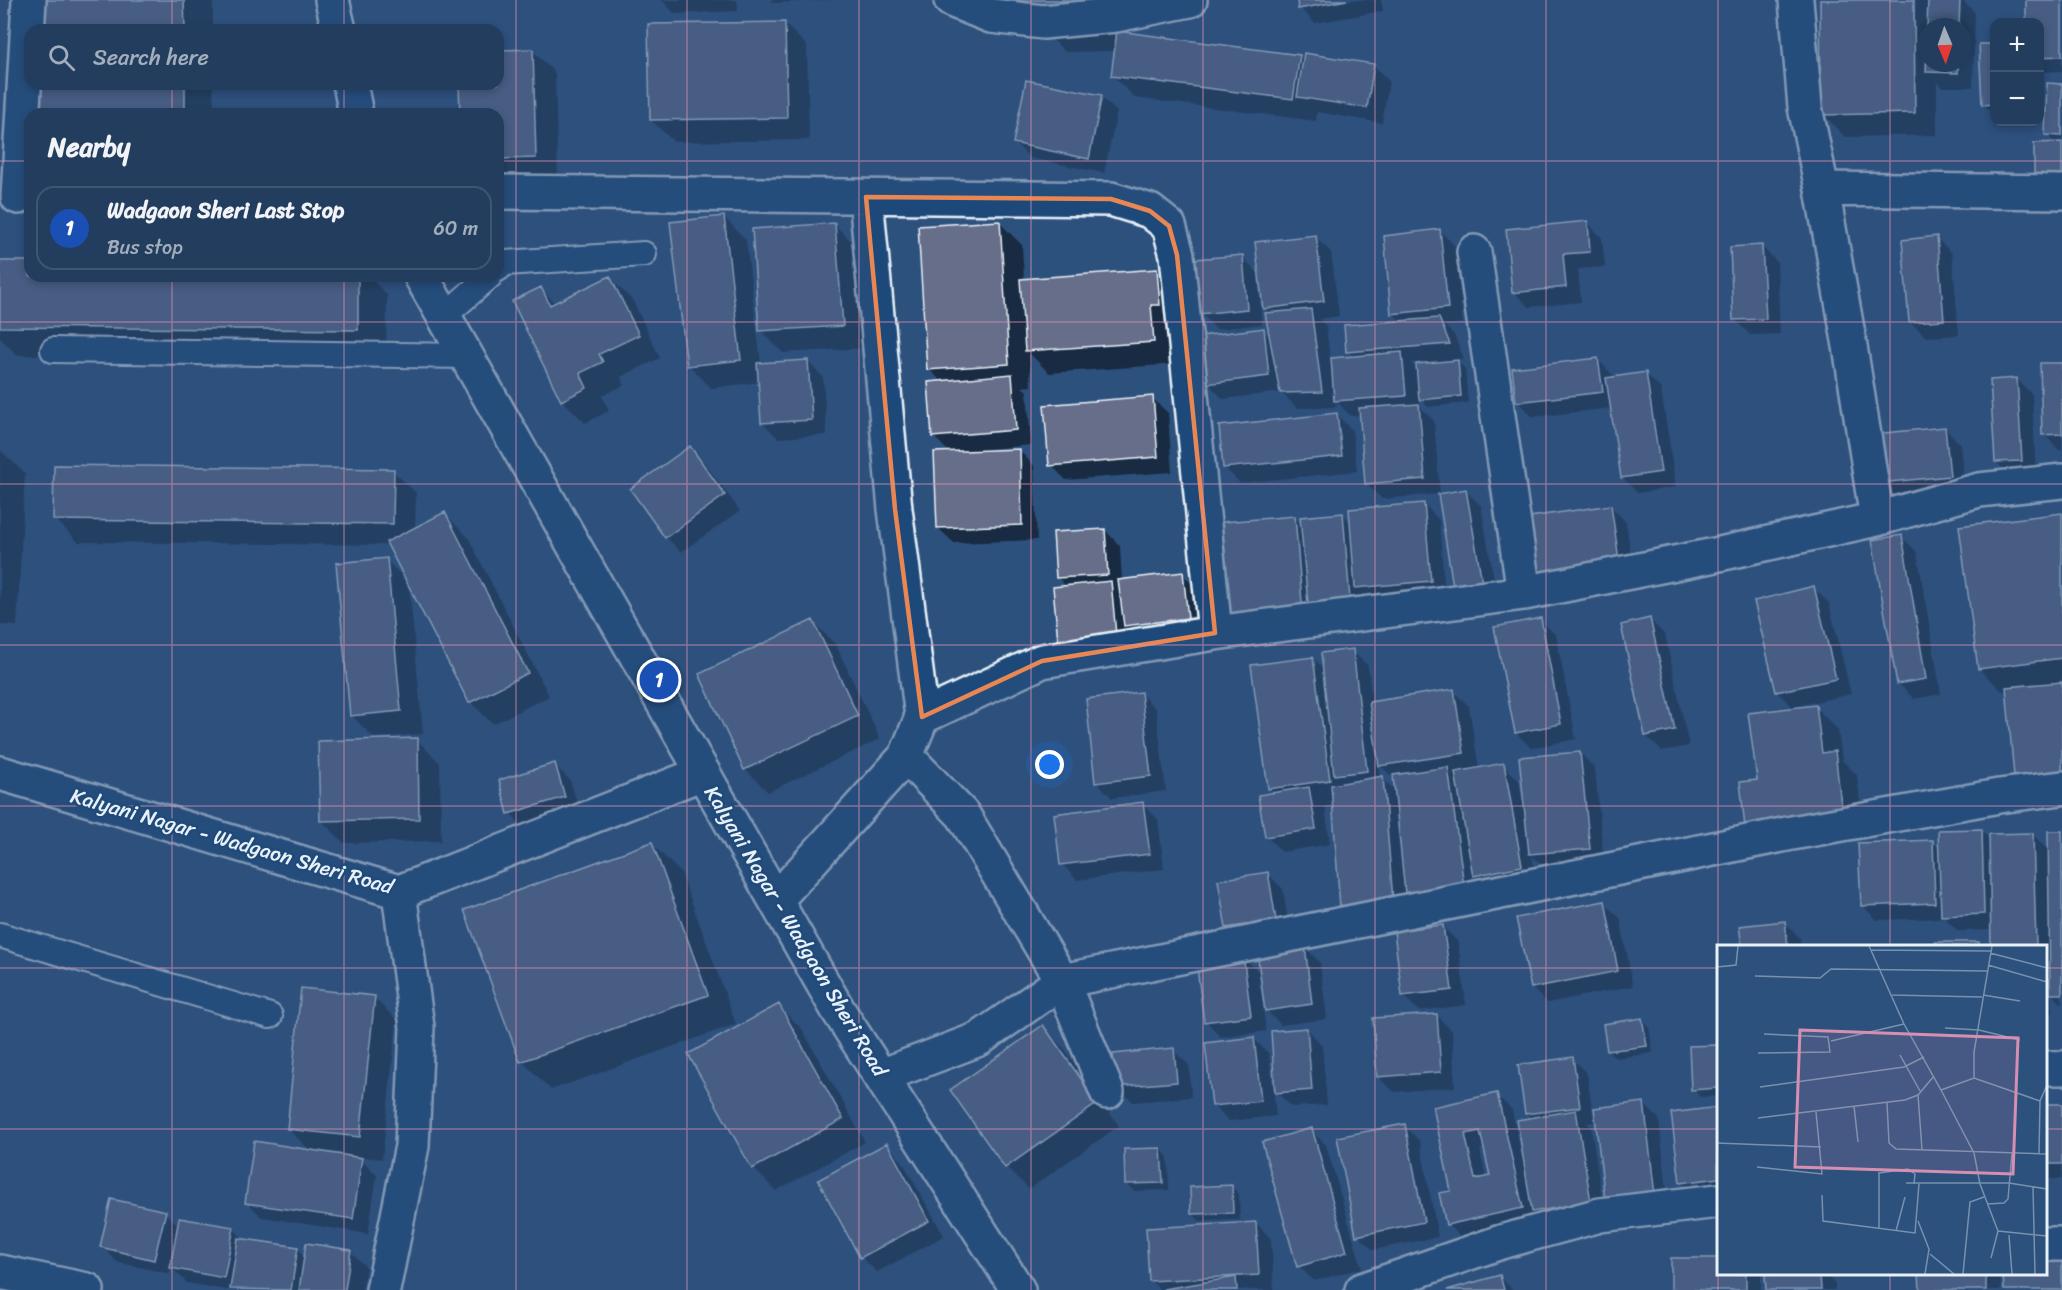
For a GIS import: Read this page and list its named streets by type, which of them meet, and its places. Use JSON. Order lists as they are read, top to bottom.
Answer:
{
  "streets": {
    "street": ["Kalyani Nagar - Wadgaon Sheri Road"]
  },
  "north": "bottom",
  "page": {
    "map_buttons": ["+", "−"],
    "search": "Search here",
    "heading": "Nearby",
    "list": [
      {
        "mark": "1",
        "name": "Wadgaon Sheri Last Stop",
        "note": "Bus stop",
        "value": "60 m"
      }
    ],
    "pins": "1"
  }
}
